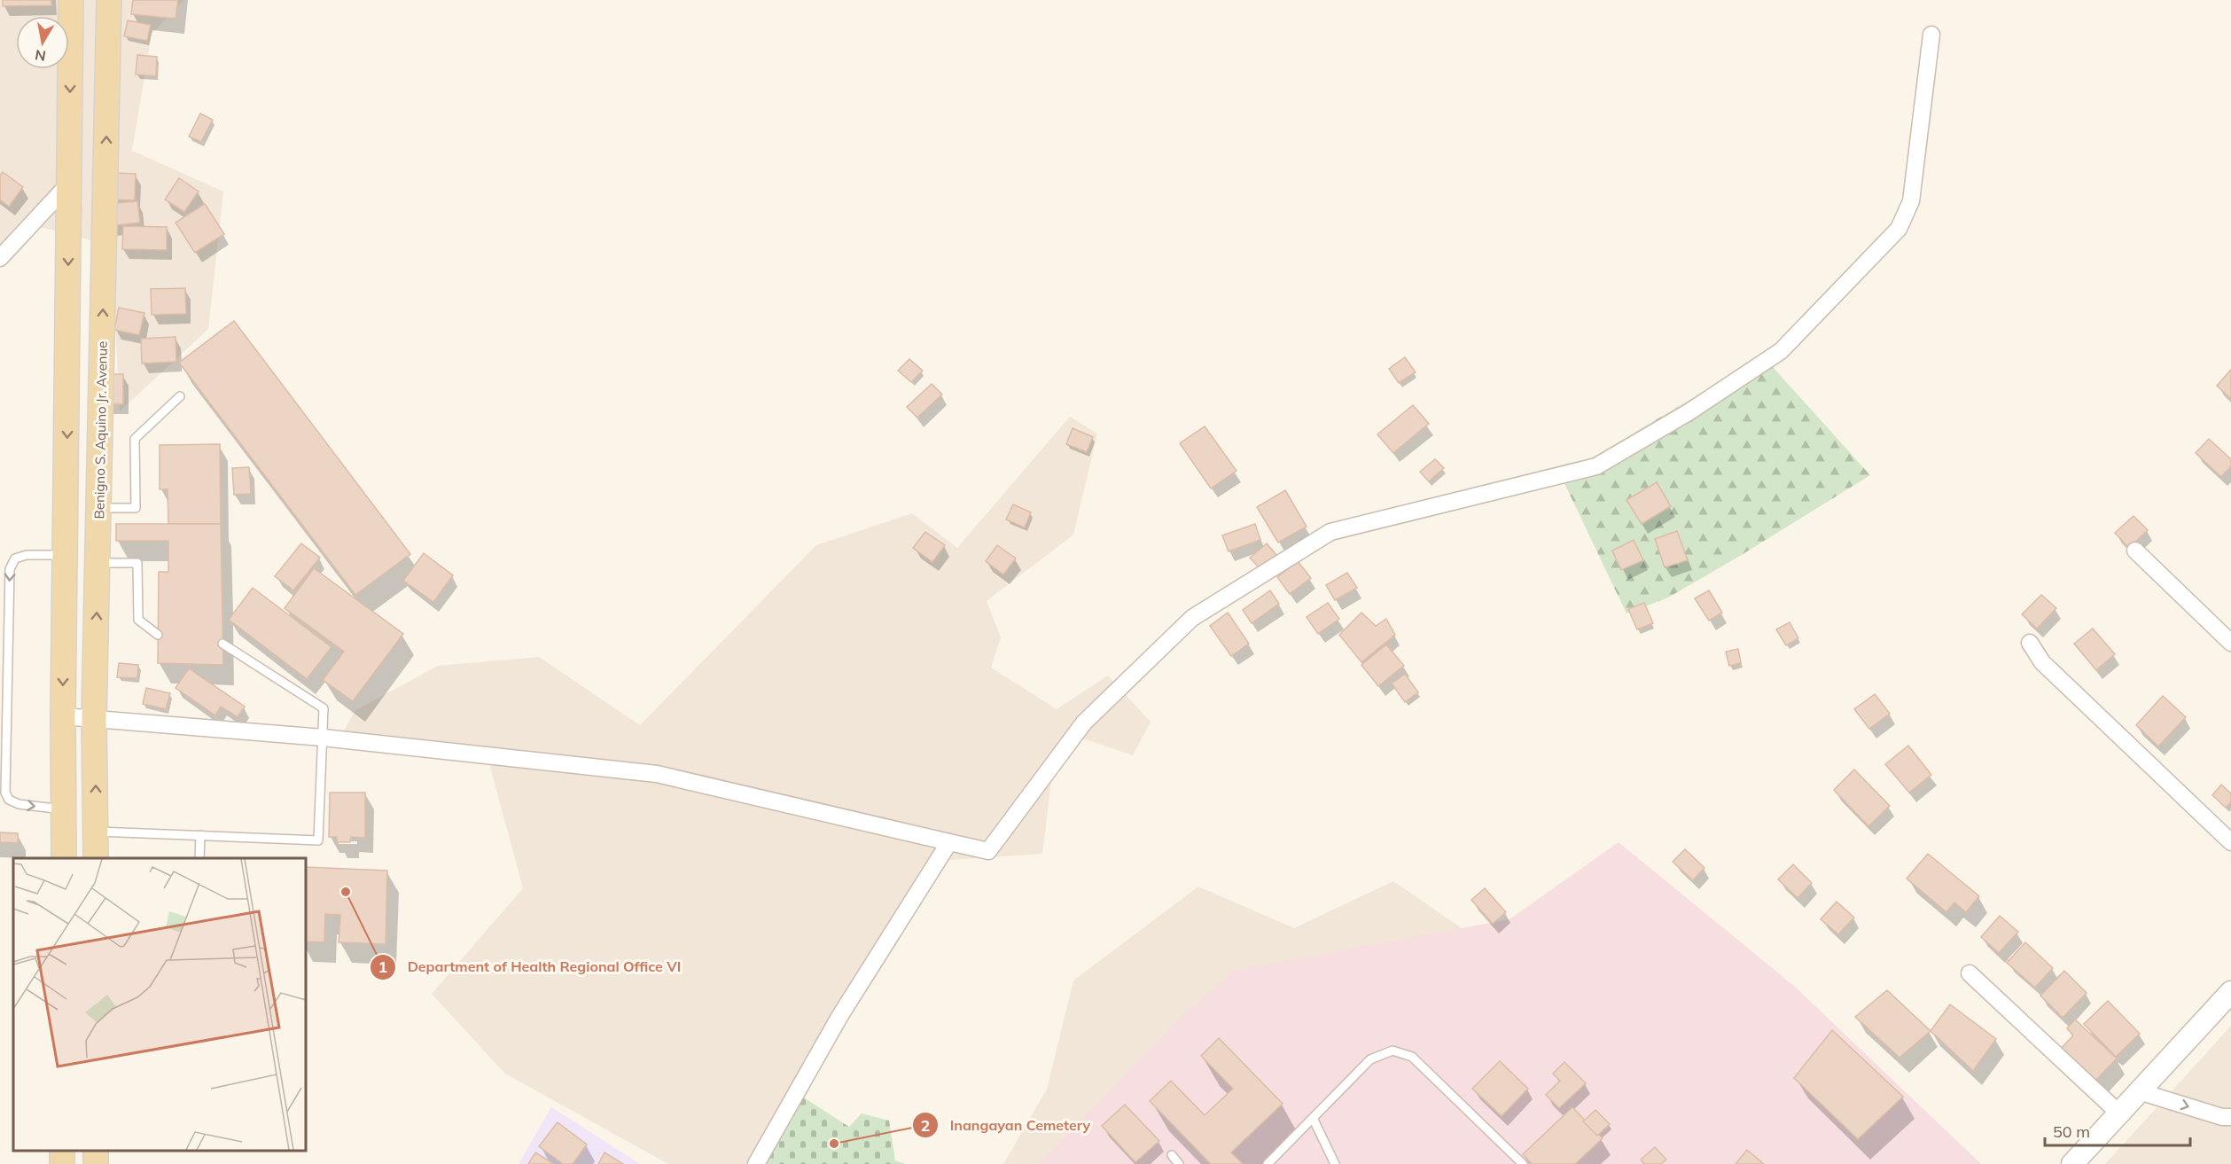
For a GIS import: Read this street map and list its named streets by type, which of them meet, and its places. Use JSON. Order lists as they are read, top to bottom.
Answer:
{
  "streets": {
    "main road": ["Benigno S. Aquino Jr. Avenue"]
  },
  "places": ["Department of Health Regional Office VI", "Inangayan Cemetery"],
  "scale_bar": "50 m",
  "north": "bottom"
}
